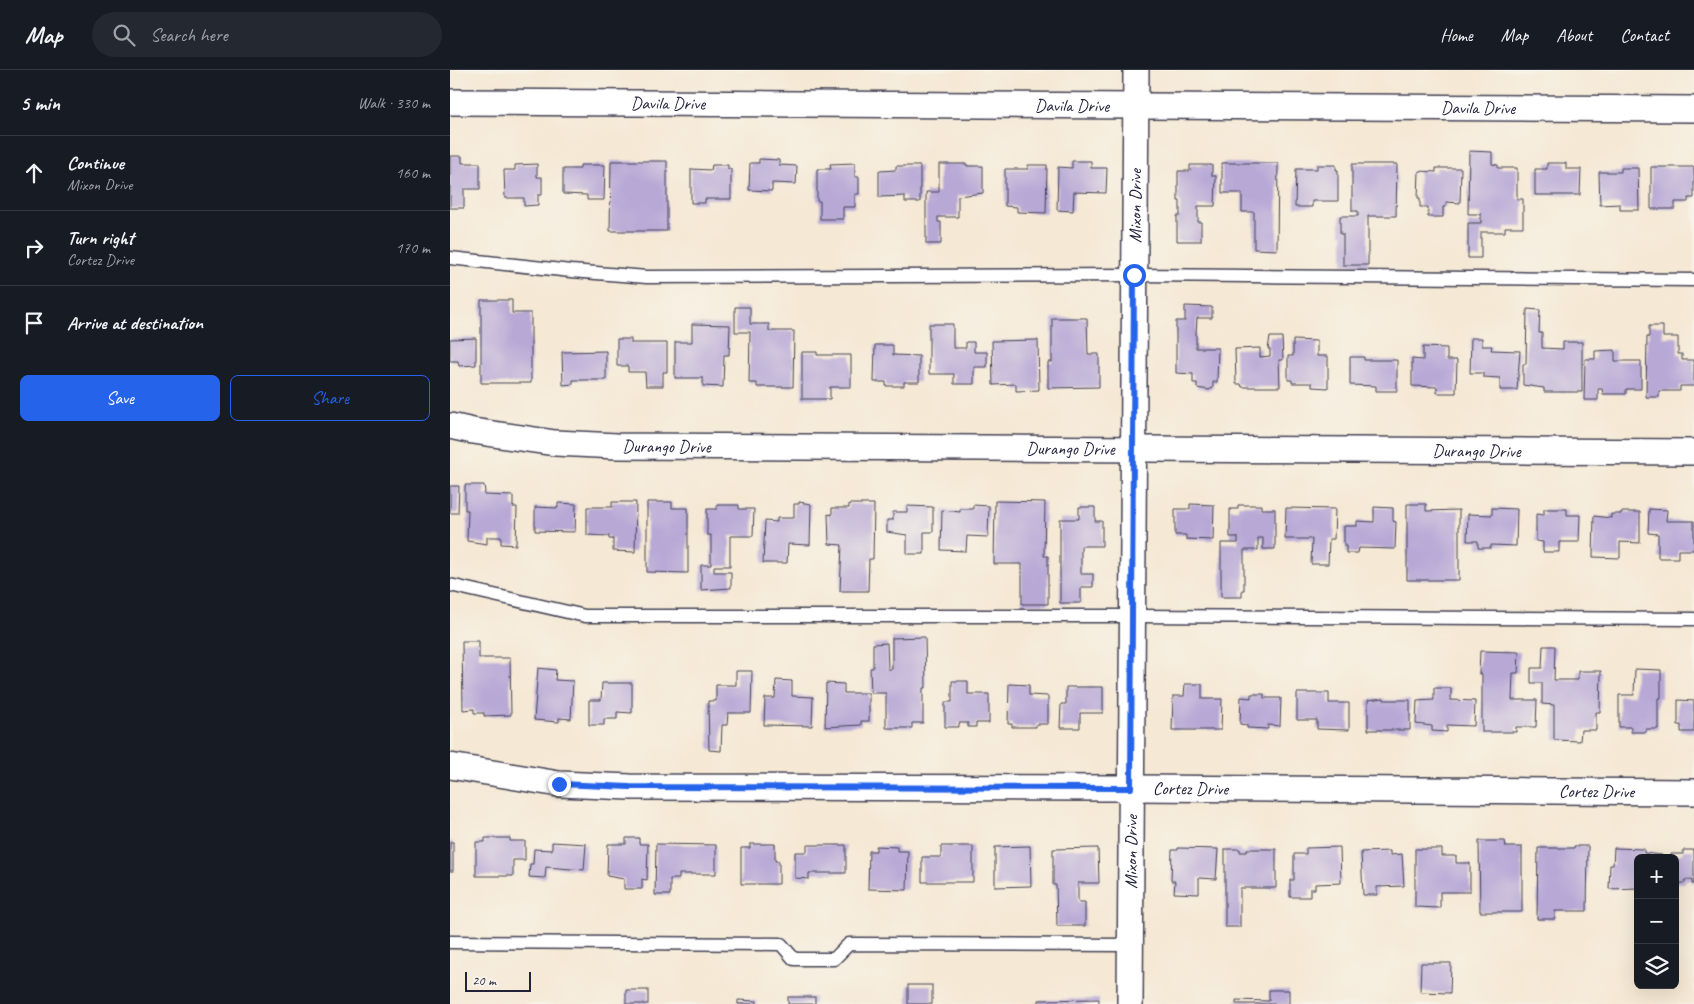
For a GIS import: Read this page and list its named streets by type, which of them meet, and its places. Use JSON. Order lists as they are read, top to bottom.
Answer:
{
  "streets": {
    "street": [
      "Davila Drive",
      "Mixon Drive",
      "Durango Drive",
      "Cortez Drive"
    ]
  },
  "crossings": [
    ["Davila Drive", "Mixon Drive"],
    ["Mixon Drive", "Durango Drive"],
    ["Mixon Drive", "Cortez Drive"]
  ],
  "scale_bar": "20 m",
  "page": {
    "header": "Map",
    "search": "Search here",
    "nav": [
      "Home",
      "Map",
      "About",
      "Contact"
    ],
    "heading": ["5 min", "Walk · 330 m"],
    "list": [
      ["Continue", "Mixon Drive", "160 m"],
      ["Turn right", "Cortez Drive", "170 m"],
      "Arrive at destination"
    ],
    "buttons": ["Save", "Share"],
    "map_buttons": ["+", "−"],
    "scale": "20 m"
  }
}
